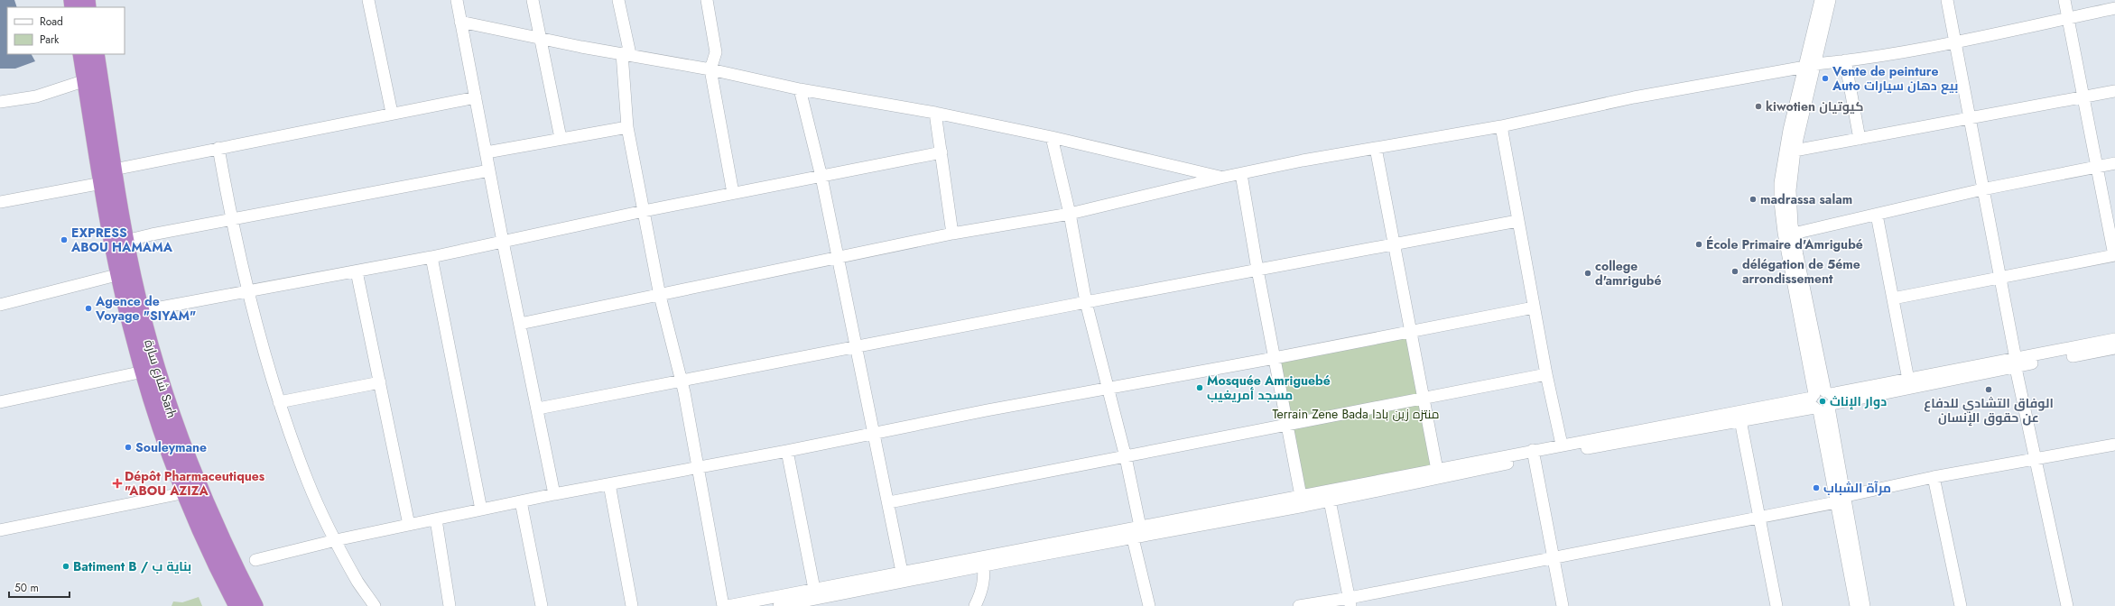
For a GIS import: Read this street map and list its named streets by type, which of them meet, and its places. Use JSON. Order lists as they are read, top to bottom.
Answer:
{
  "streets": {
    "highway": ["شارع سارة Sarh"]
  },
  "parks": ["Terrain Zene Bada منتزه زين بادا"],
  "places": {
    "other": [
      "Vente de peinture Auto بيع دهان سيارات",
      "kiwotien كيوتيان",
      "madrassa salam",
      "EXPRESS ABOU HAMAMA",
      "École Primaire d'Amrigubé",
      "délégation de 5éme arrondissement",
      "college d'amrigubé",
      "Agence de Voyage \"SIYAM\"",
      "Mosquée Amriguebé مسجد أمريغيب",
      "الوفاق التشادي للدفاع عن حقوق الإنسان",
      "دوار الإناث",
      "Souleymane",
      "مرآة الشباب",
      "Batiment B / بناية ب"
    ],
    "health": ["Dépôt Pharmaceutiques \"ABOU AZIZA"]
  },
  "legend": ["Road", "Park"],
  "scale_bar": "50 m"
}
